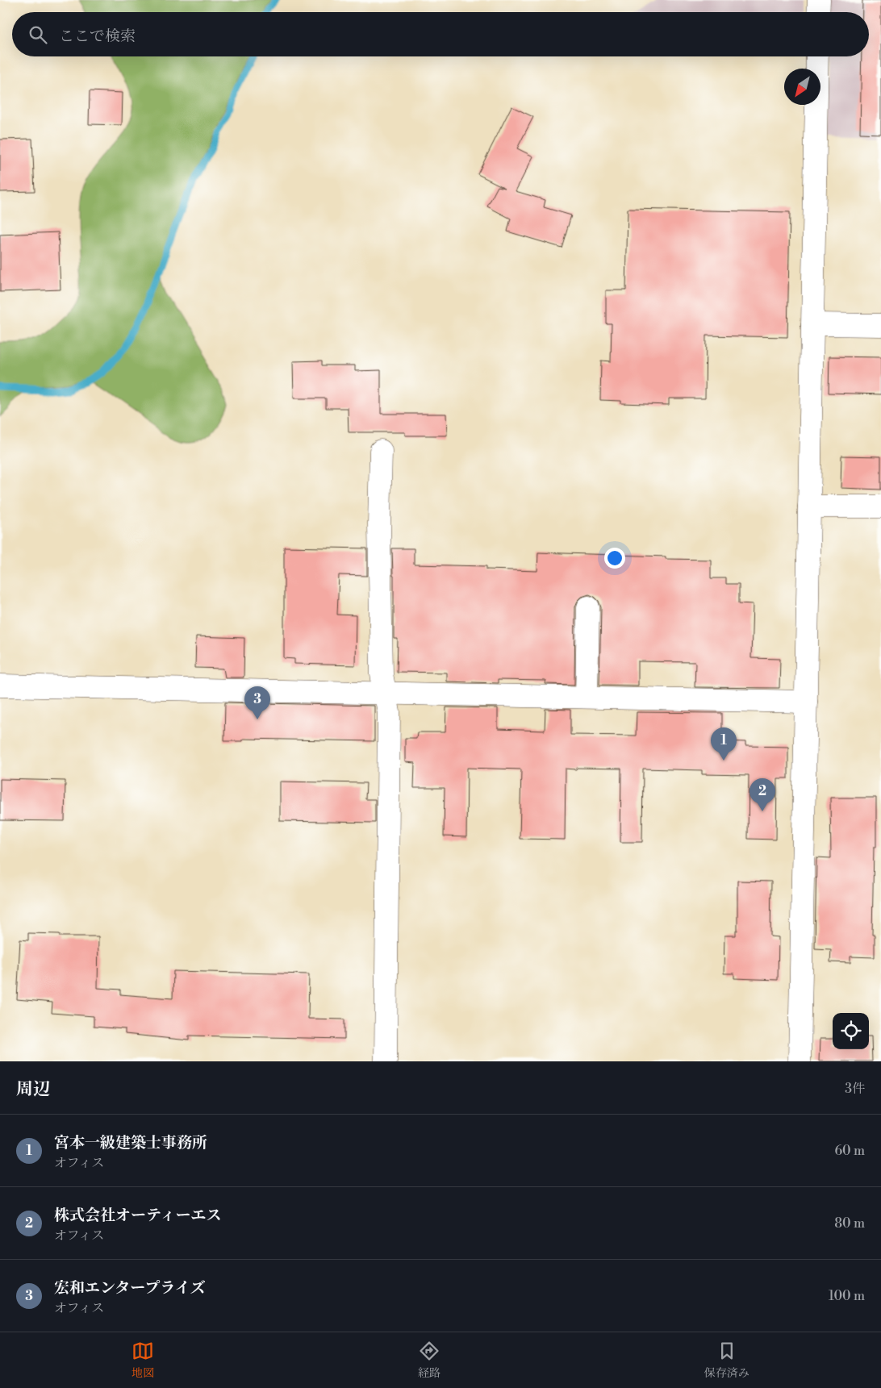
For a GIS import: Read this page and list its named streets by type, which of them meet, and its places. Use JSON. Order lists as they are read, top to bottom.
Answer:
{
  "north": "bottom left",
  "page": {
    "search": "ここで検索",
    "pins": ["3", "1", "2"],
    "heading": ["周辺", "3件"],
    "list": [
      {
        "mark": "1",
        "name": "宮本一級建築士事務所",
        "note": "オフィス",
        "value": "60 m"
      },
      {
        "mark": "2",
        "name": "株式会社オーティーエス",
        "note": "オフィス",
        "value": "80 m"
      },
      {
        "mark": "3",
        "name": "宏和エンタープライズ",
        "note": "オフィス",
        "value": "100 m"
      }
    ],
    "nav": ["地図", "経路", "保存済み"]
  }
}
